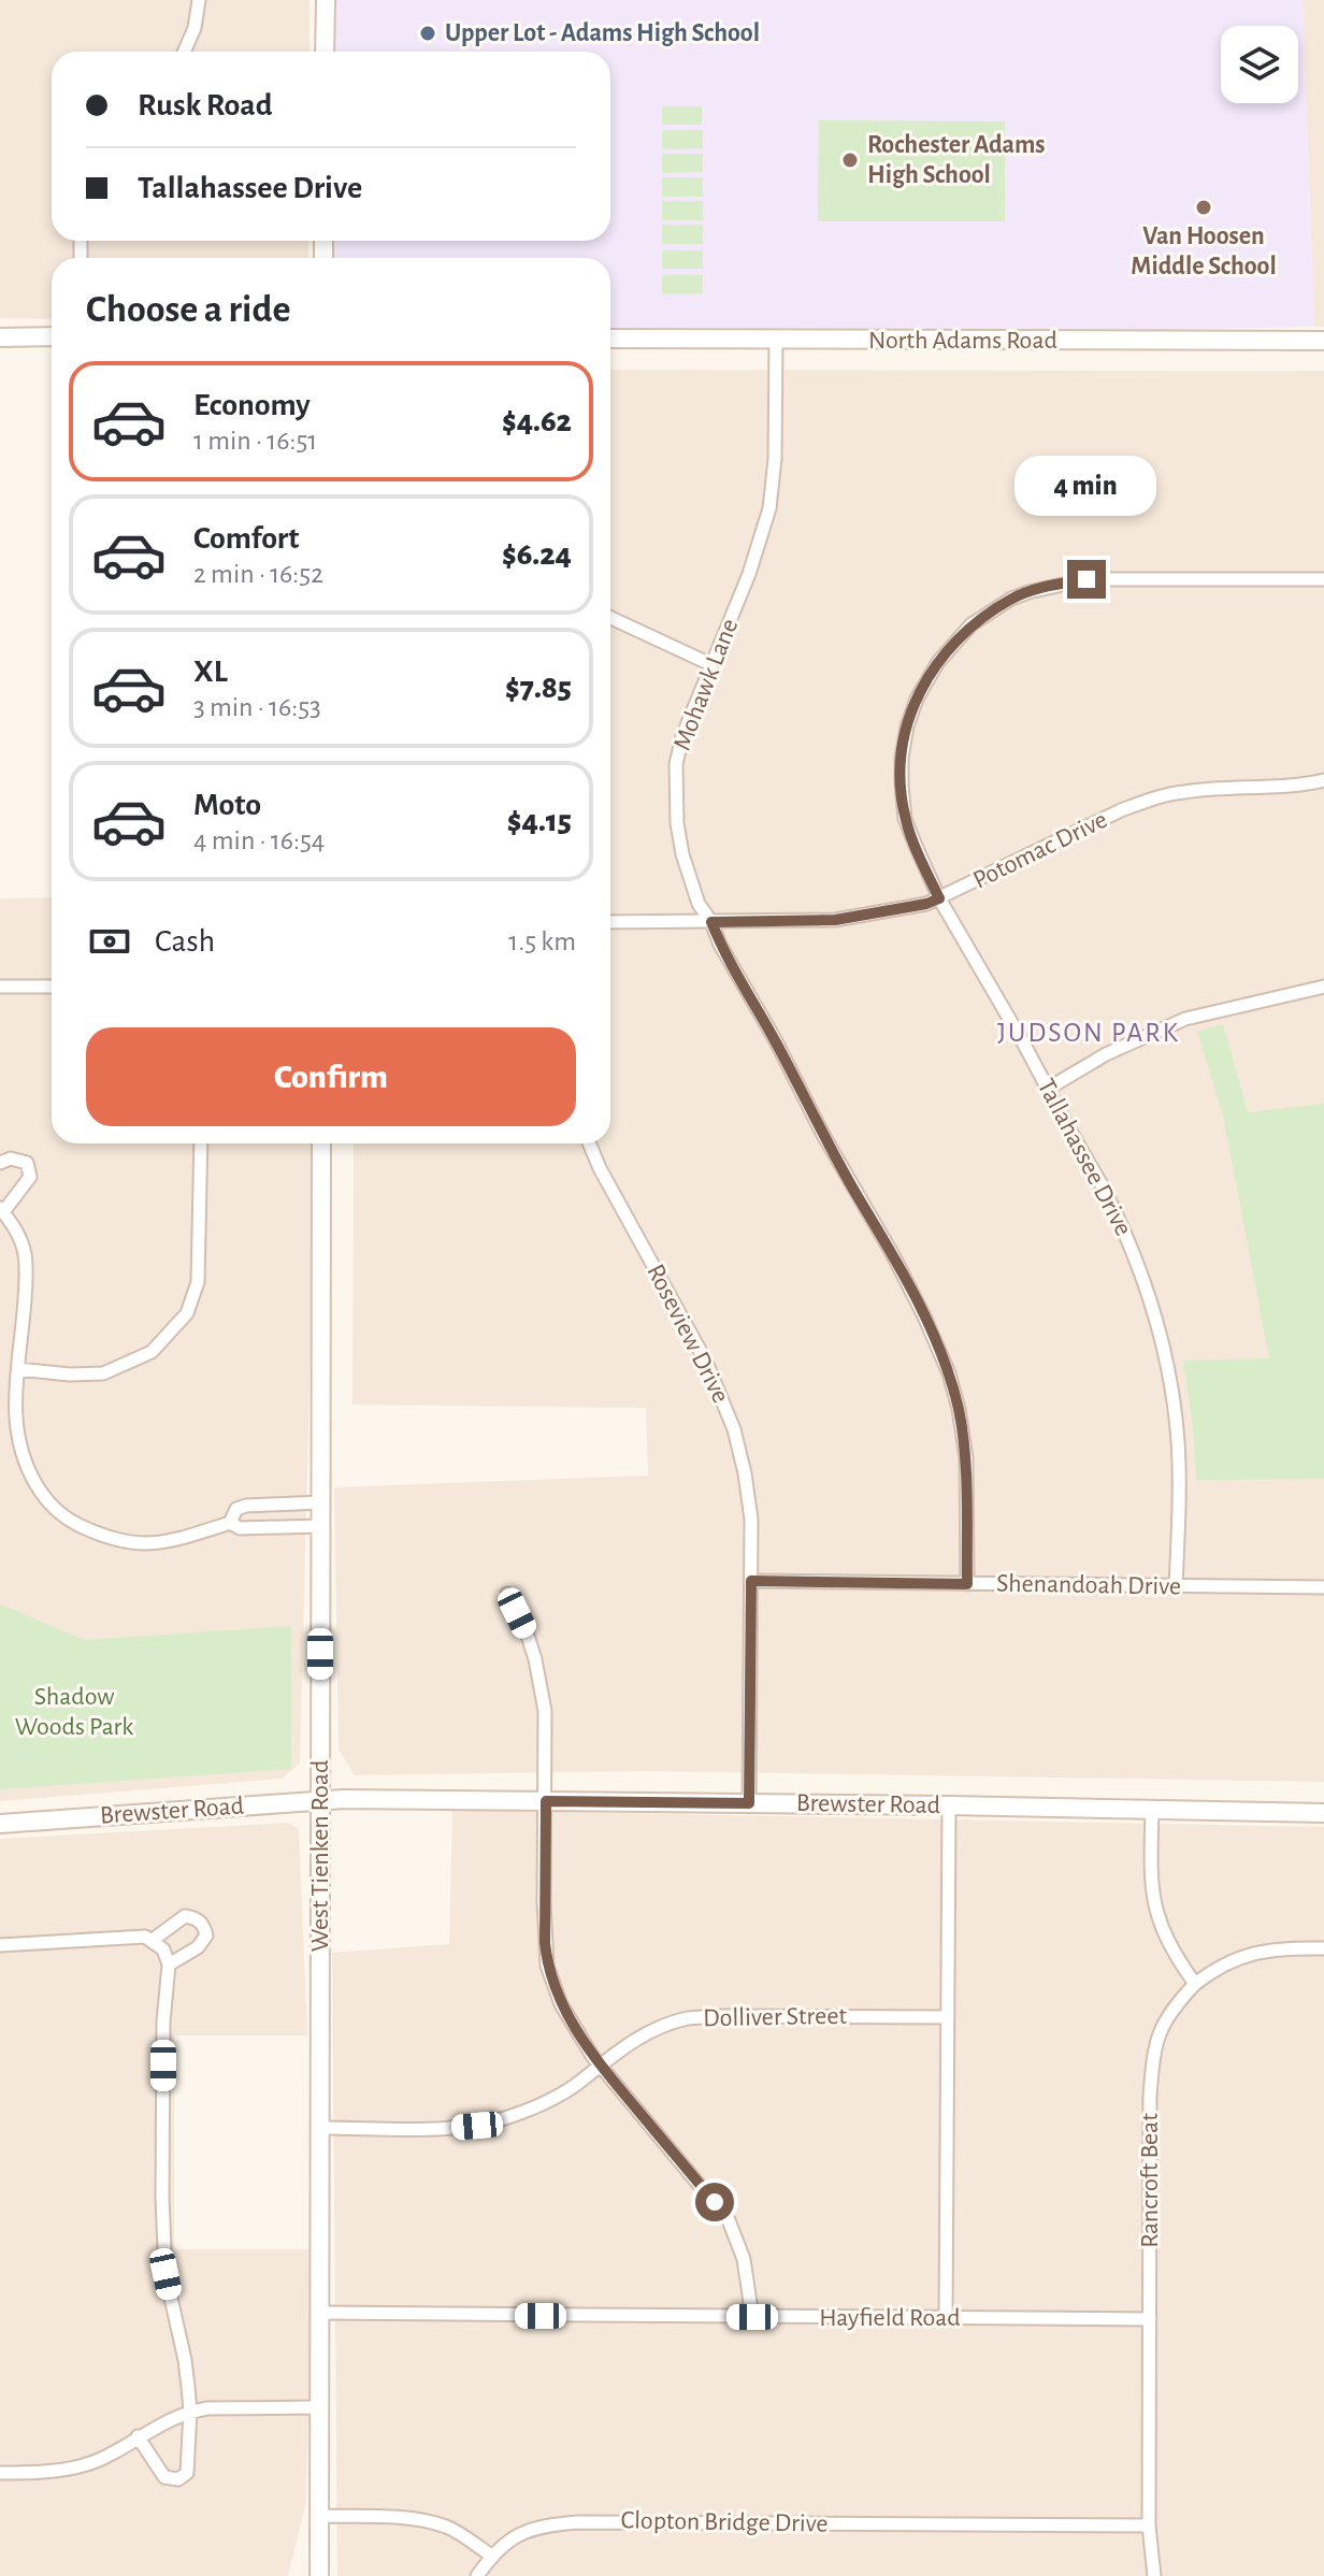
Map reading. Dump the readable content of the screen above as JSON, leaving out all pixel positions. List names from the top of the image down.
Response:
{
  "streets": {
    "street": [
      "North Adams Road",
      "Mohawk Lane",
      "Potomac Drive",
      "Tallahassee Drive",
      "Roseview Drive",
      "Shenandoah Drive",
      "Brewster Road",
      "West Tienken Road",
      "Dolliver Street",
      "Rancroft Beat",
      "Hayfield Road",
      "Clopton Bridge Drive"
    ]
  },
  "crossings": [
    ["North Adams Road", "Mohawk Lane"],
    ["Mohawk Lane", "Potomac Drive"],
    ["Mohawk Lane", "Shenandoah Drive"],
    ["Potomac Drive", "Tallahassee Drive"],
    ["Tallahassee Drive", "Shenandoah Drive"],
    ["Roseview Drive", "Shenandoah Drive"],
    ["Roseview Drive", "Brewster Road"],
    ["Brewster Road", "West Tienken Road"],
    ["West Tienken Road", "Dolliver Street"],
    ["West Tienken Road", "Hayfield Road"],
    ["Rancroft Beat", "Hayfield Road"],
    ["Rancroft Beat", "Clopton Bridge Drive"]
  ],
  "districts": ["JUDSON PARK"],
  "parks": ["Shadow Woods Park"],
  "places": ["Upper Lot - Adams High School", "Rochester Adams High School", "Van Hoosen Middle School"],
  "page": {
    "banner": ["Rusk Road", "Tallahassee Drive"],
    "heading": "Choose a ride",
    "list": [
      {
        "name": "Economy",
        "note": "1 min · 16:51",
        "value": "$4.62"
      },
      {
        "name": "Comfort",
        "note": "2 min · 16:52",
        "value": "$6.24"
      },
      {
        "name": "XL",
        "note": "3 min · 16:53",
        "value": "$7.85"
      },
      {
        "name": "Moto",
        "note": "4 min · 16:54",
        "value": "$4.15"
      }
    ],
    "bubble": "4 min",
    "pay": ["Cash", "1.5 km"],
    "buttons": "Confirm"
  }
}
